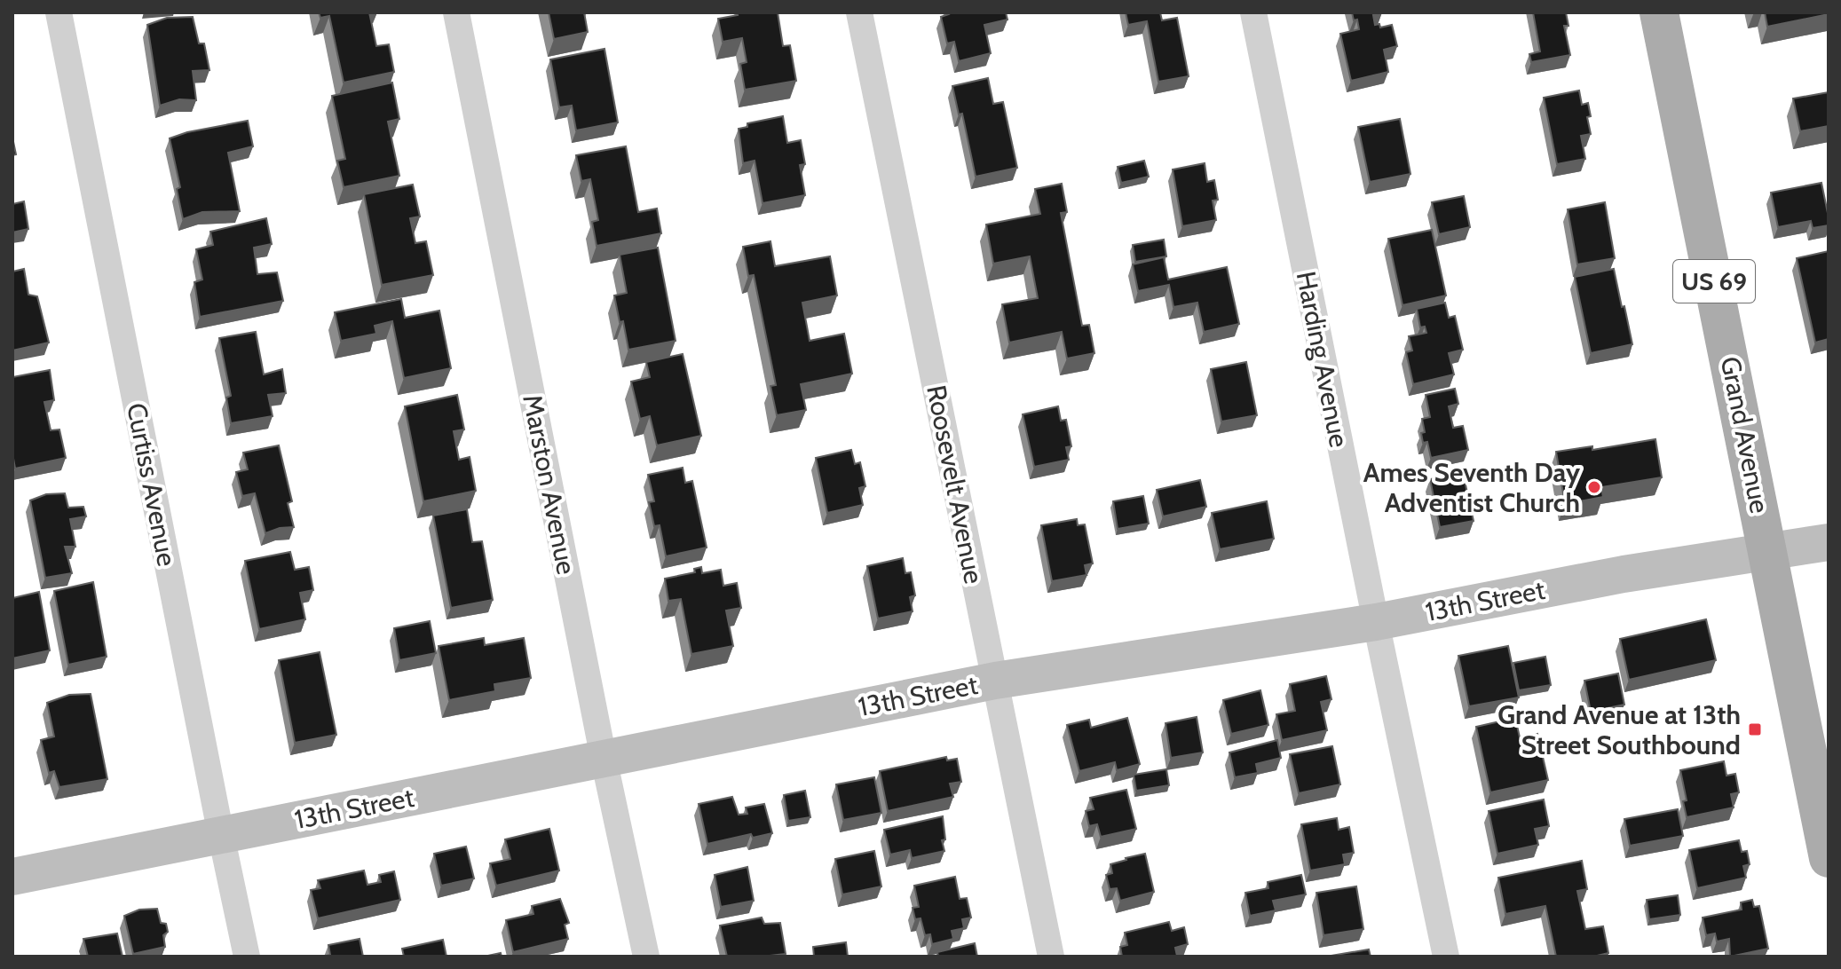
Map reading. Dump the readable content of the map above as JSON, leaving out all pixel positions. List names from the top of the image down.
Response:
{
  "streets": {
    "main road": ["US 69", "Grand Avenue", "13th Street"],
    "street": [
      "Harding Avenue",
      "Curtiss Avenue",
      "Marston Avenue",
      "Roosevelt Avenue"
    ]
  },
  "crossings": [
    ["Harding Avenue", "13th Street"],
    ["Grand Avenue", "13th Street"],
    ["Curtiss Avenue", "13th Street"],
    ["Marston Avenue", "13th Street"],
    ["Roosevelt Avenue", "13th Street"]
  ],
  "places": {
    "other": ["Ames Seventh Day Adventist Church"],
    "transit": ["Grand Avenue at 13th Street Southbound"]
  }
}
